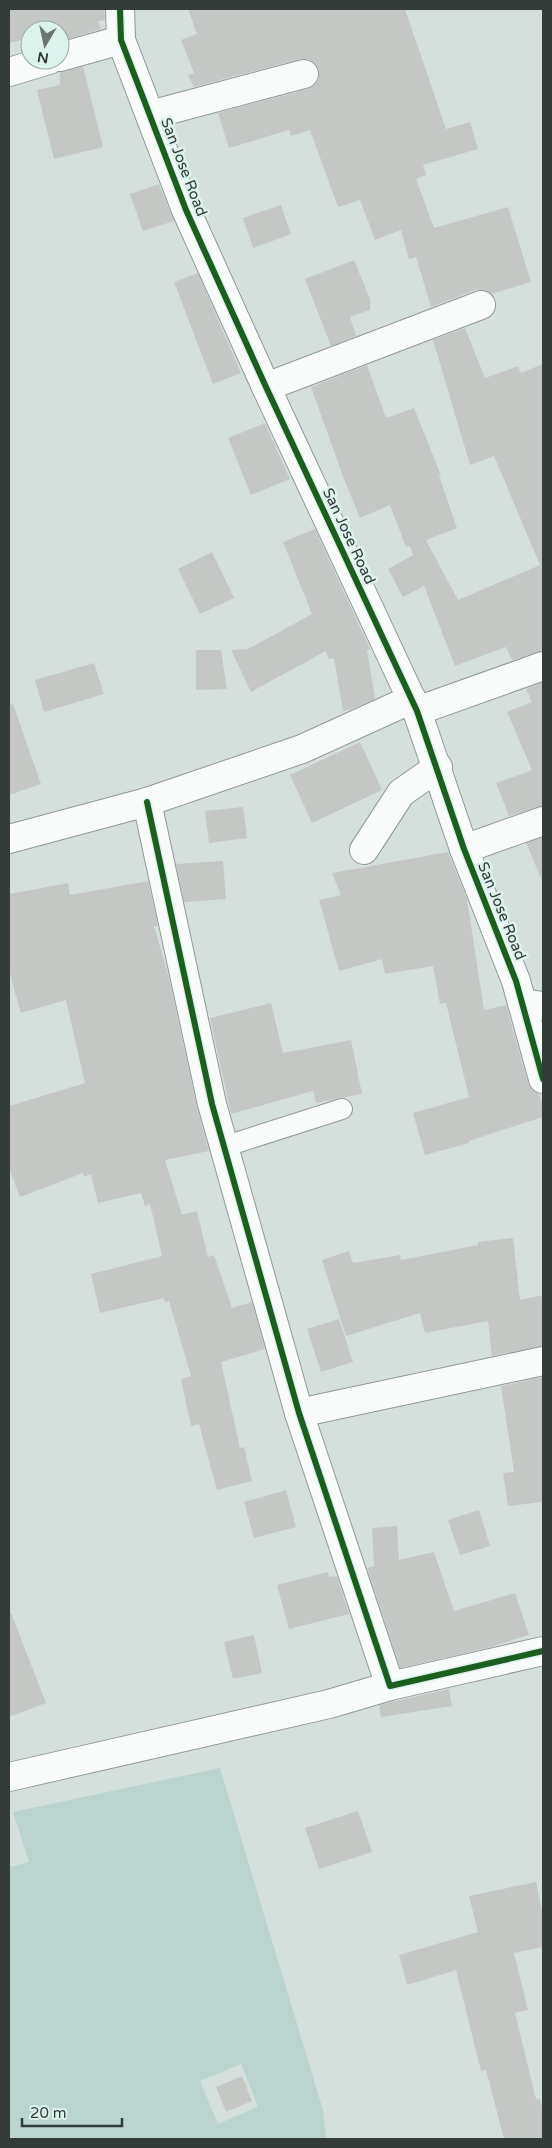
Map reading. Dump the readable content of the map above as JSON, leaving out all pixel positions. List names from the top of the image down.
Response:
{
  "streets": {
    "street": ["San Jose Road"]
  },
  "scale_bar": "20 m",
  "north": "bottom"
}
